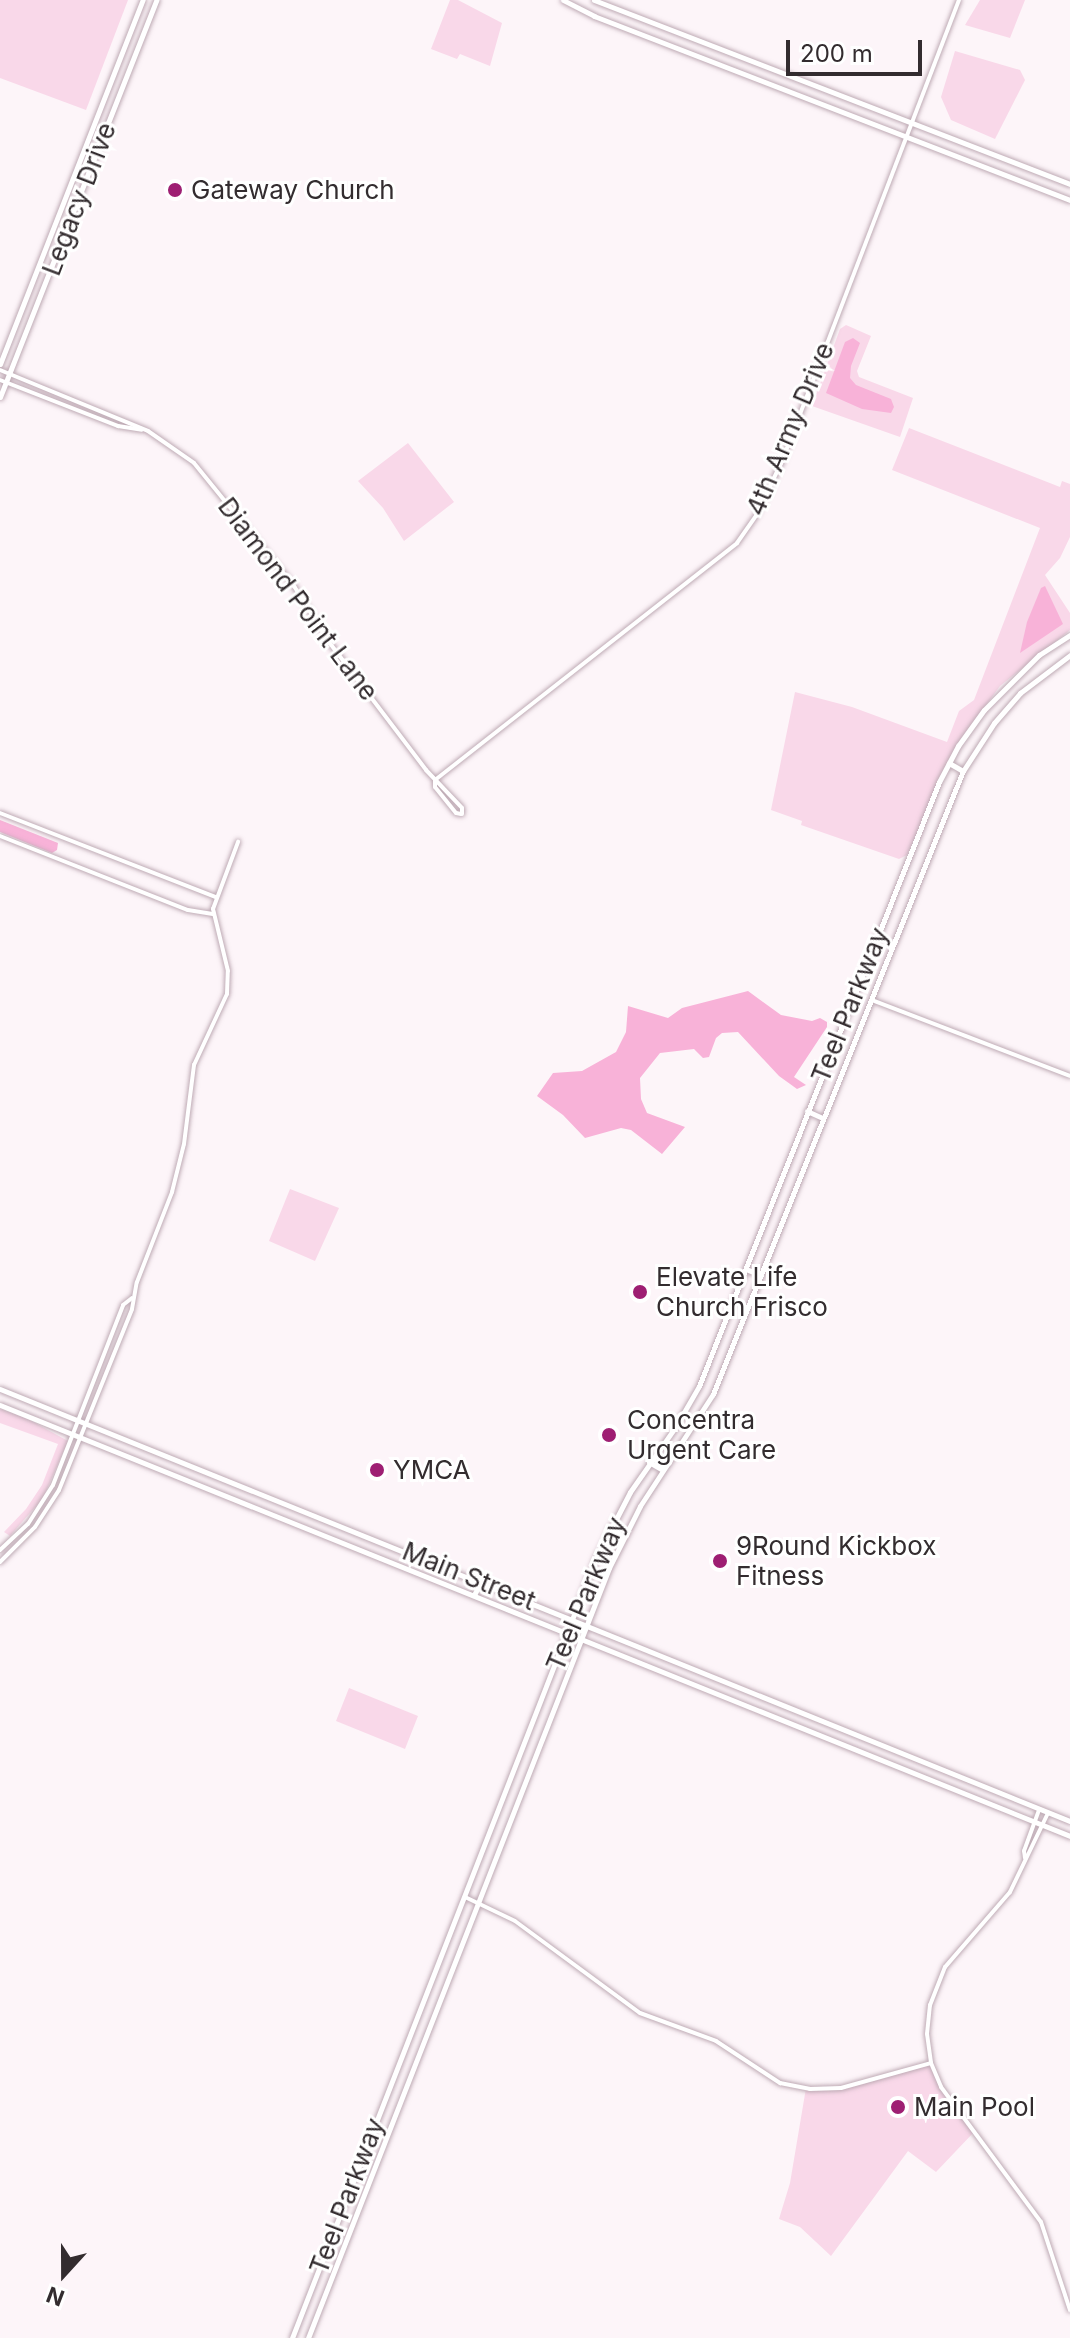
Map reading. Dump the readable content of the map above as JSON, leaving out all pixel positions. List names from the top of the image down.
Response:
{
  "streets": {
    "main road": ["Legacy Drive", "Teel Parkway", "Main Street"],
    "street": ["4th Army Drive", "Diamond Point Lane"]
  },
  "crossings": [
    ["Legacy Drive", "Diamond Point Lane"],
    ["4th Army Drive", "Diamond Point Lane"],
    ["Teel Parkway", "Main Street"]
  ],
  "places": [
    "Gateway Church",
    "Elevate Life Church Frisco",
    "Concentra Urgent Care",
    "YMCA",
    "9Round Kickbox Fitness",
    "Main Pool"
  ],
  "scale_bar": "200 m",
  "north": "bottom"
}
